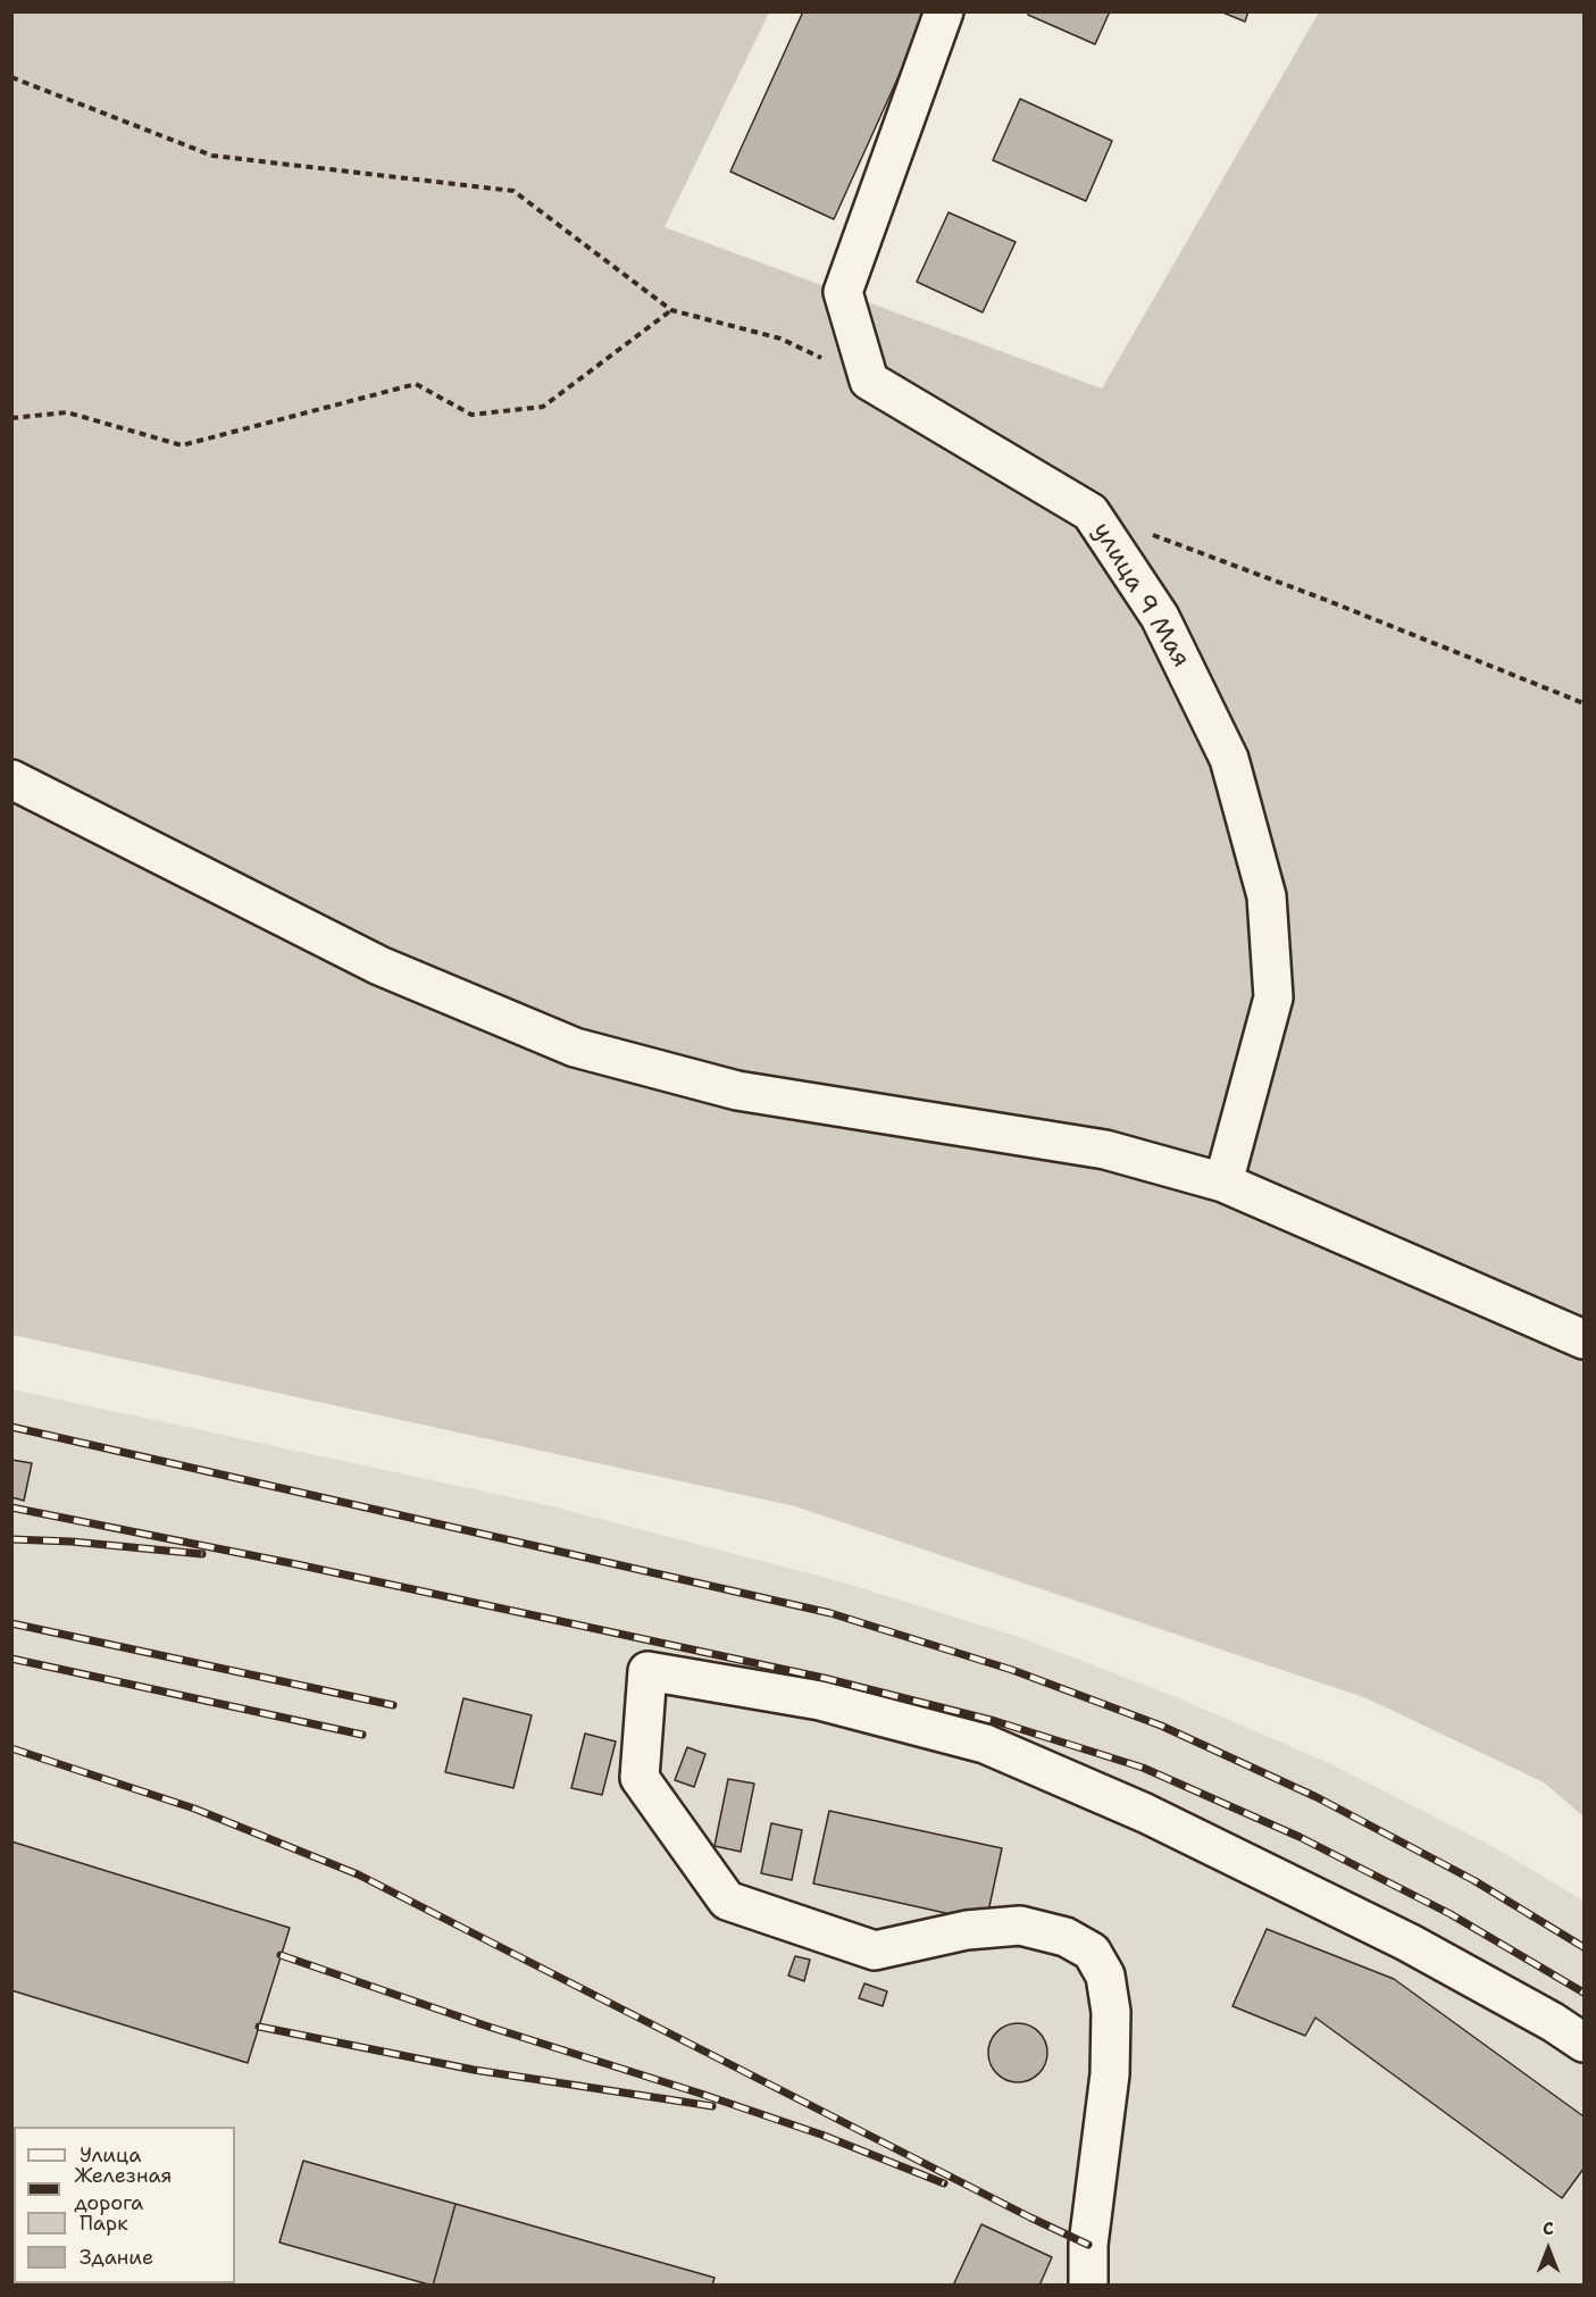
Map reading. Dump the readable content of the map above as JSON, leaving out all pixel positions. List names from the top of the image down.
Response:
{
  "streets": {
    "street": ["улица 9 Мая"]
  },
  "legend": [
    "Улица",
    "Железная дорога",
    "Парк",
    "Здание"
  ],
  "north": "top"
}
